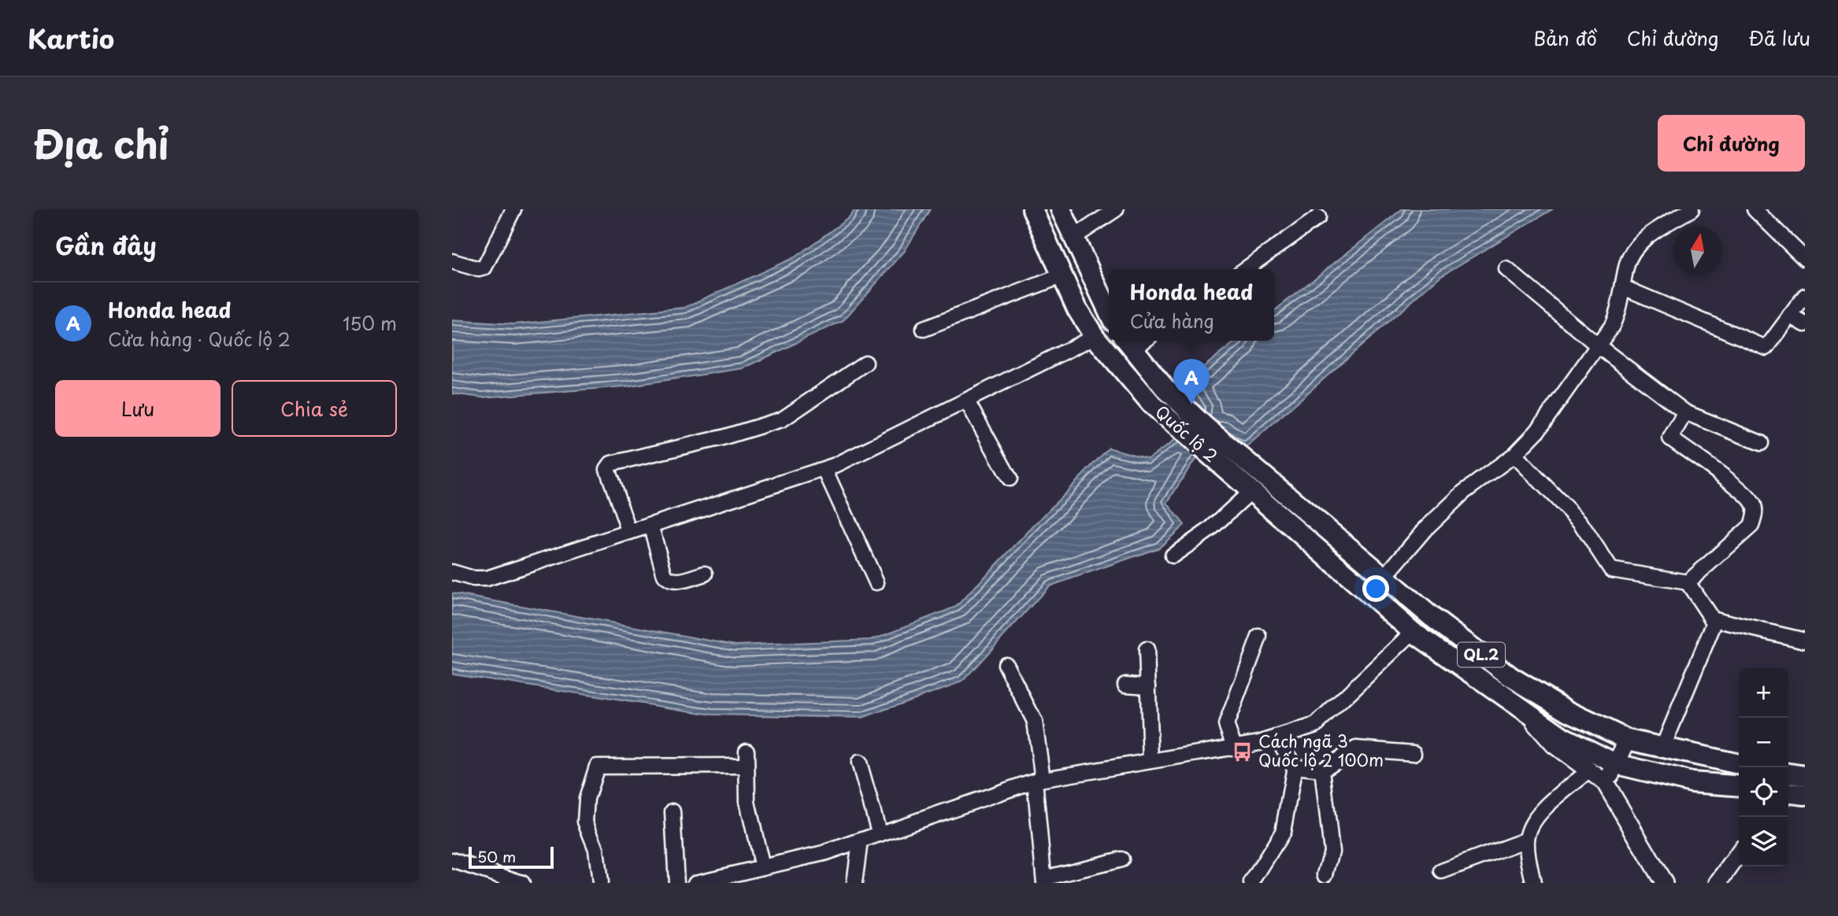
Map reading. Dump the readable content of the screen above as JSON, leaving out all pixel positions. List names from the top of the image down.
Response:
{
  "streets": {
    "highway": ["Quốc lộ 2", "QL.2"]
  },
  "crossings": [
    ["Quốc lộ 2", "QL.2"]
  ],
  "places": {
    "bus stop": ["Cách ngã 3 Quốc lộ 2 100m"]
  },
  "scale_bar": "50 m",
  "north": "top",
  "page": {
    "header": "Kartio",
    "nav": ["Bản đồ", "Chỉ đường", "Đã lưu"],
    "title": "Địa chỉ",
    "buttons": [
      "Chỉ đường",
      ["Lưu", "Chia sẻ"]
    ],
    "heading": "Gần đây",
    "popup": ["Honda head", "Cửa hàng"],
    "list": [
      {
        "mark": "A",
        "name": "Honda head",
        "note": "Cửa hàng · Quốc lộ 2",
        "value": "150 m"
      }
    ],
    "pins": "A",
    "map_buttons": ["+", "−"],
    "scale": "50 m"
  }
}
